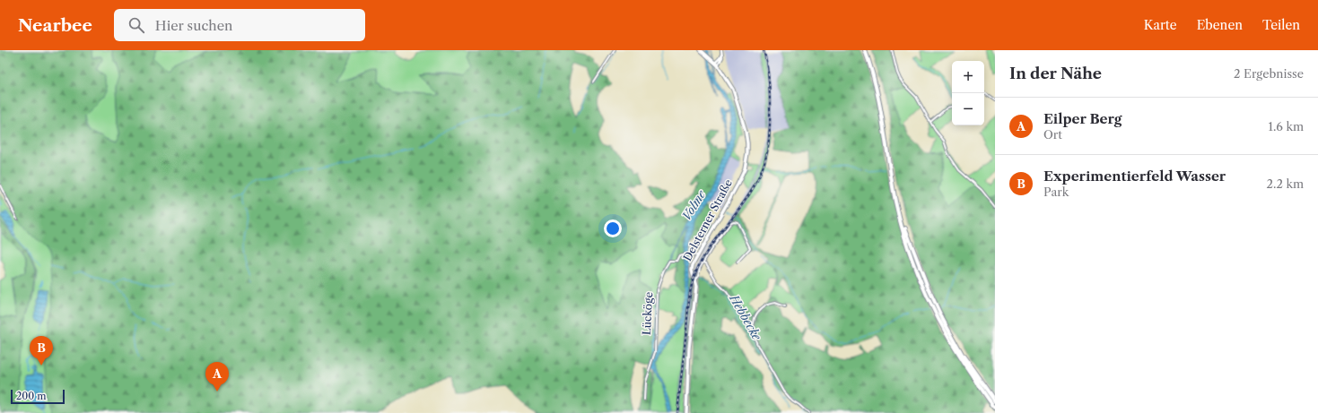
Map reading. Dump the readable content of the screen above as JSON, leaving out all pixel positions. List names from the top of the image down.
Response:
{
  "streets": {
    "main road": ["Delsterner Straße"],
    "street": ["Lücköge"]
  },
  "crossings": [
    ["Delsterner Straße", "Lücköge"]
  ],
  "water": ["Volme", "Hebbecke"],
  "scale_bar": "200 m",
  "page": {
    "header": "Nearbee",
    "search": "Hier suchen",
    "nav": ["Karte", "Ebenen", "Teilen"],
    "heading": ["In der Nähe", "2 Ergebnisse"],
    "map_buttons": ["+", "−"],
    "list": [
      {
        "mark": "A",
        "name": "Eilper Berg",
        "note": "Ort",
        "value": "1.6 km"
      },
      {
        "mark": "B",
        "name": "Experimentierfeld Wasser",
        "note": "Park",
        "value": "2.2 km"
      }
    ],
    "pins": ["B", "A"],
    "scale": "200 m"
  }
}
